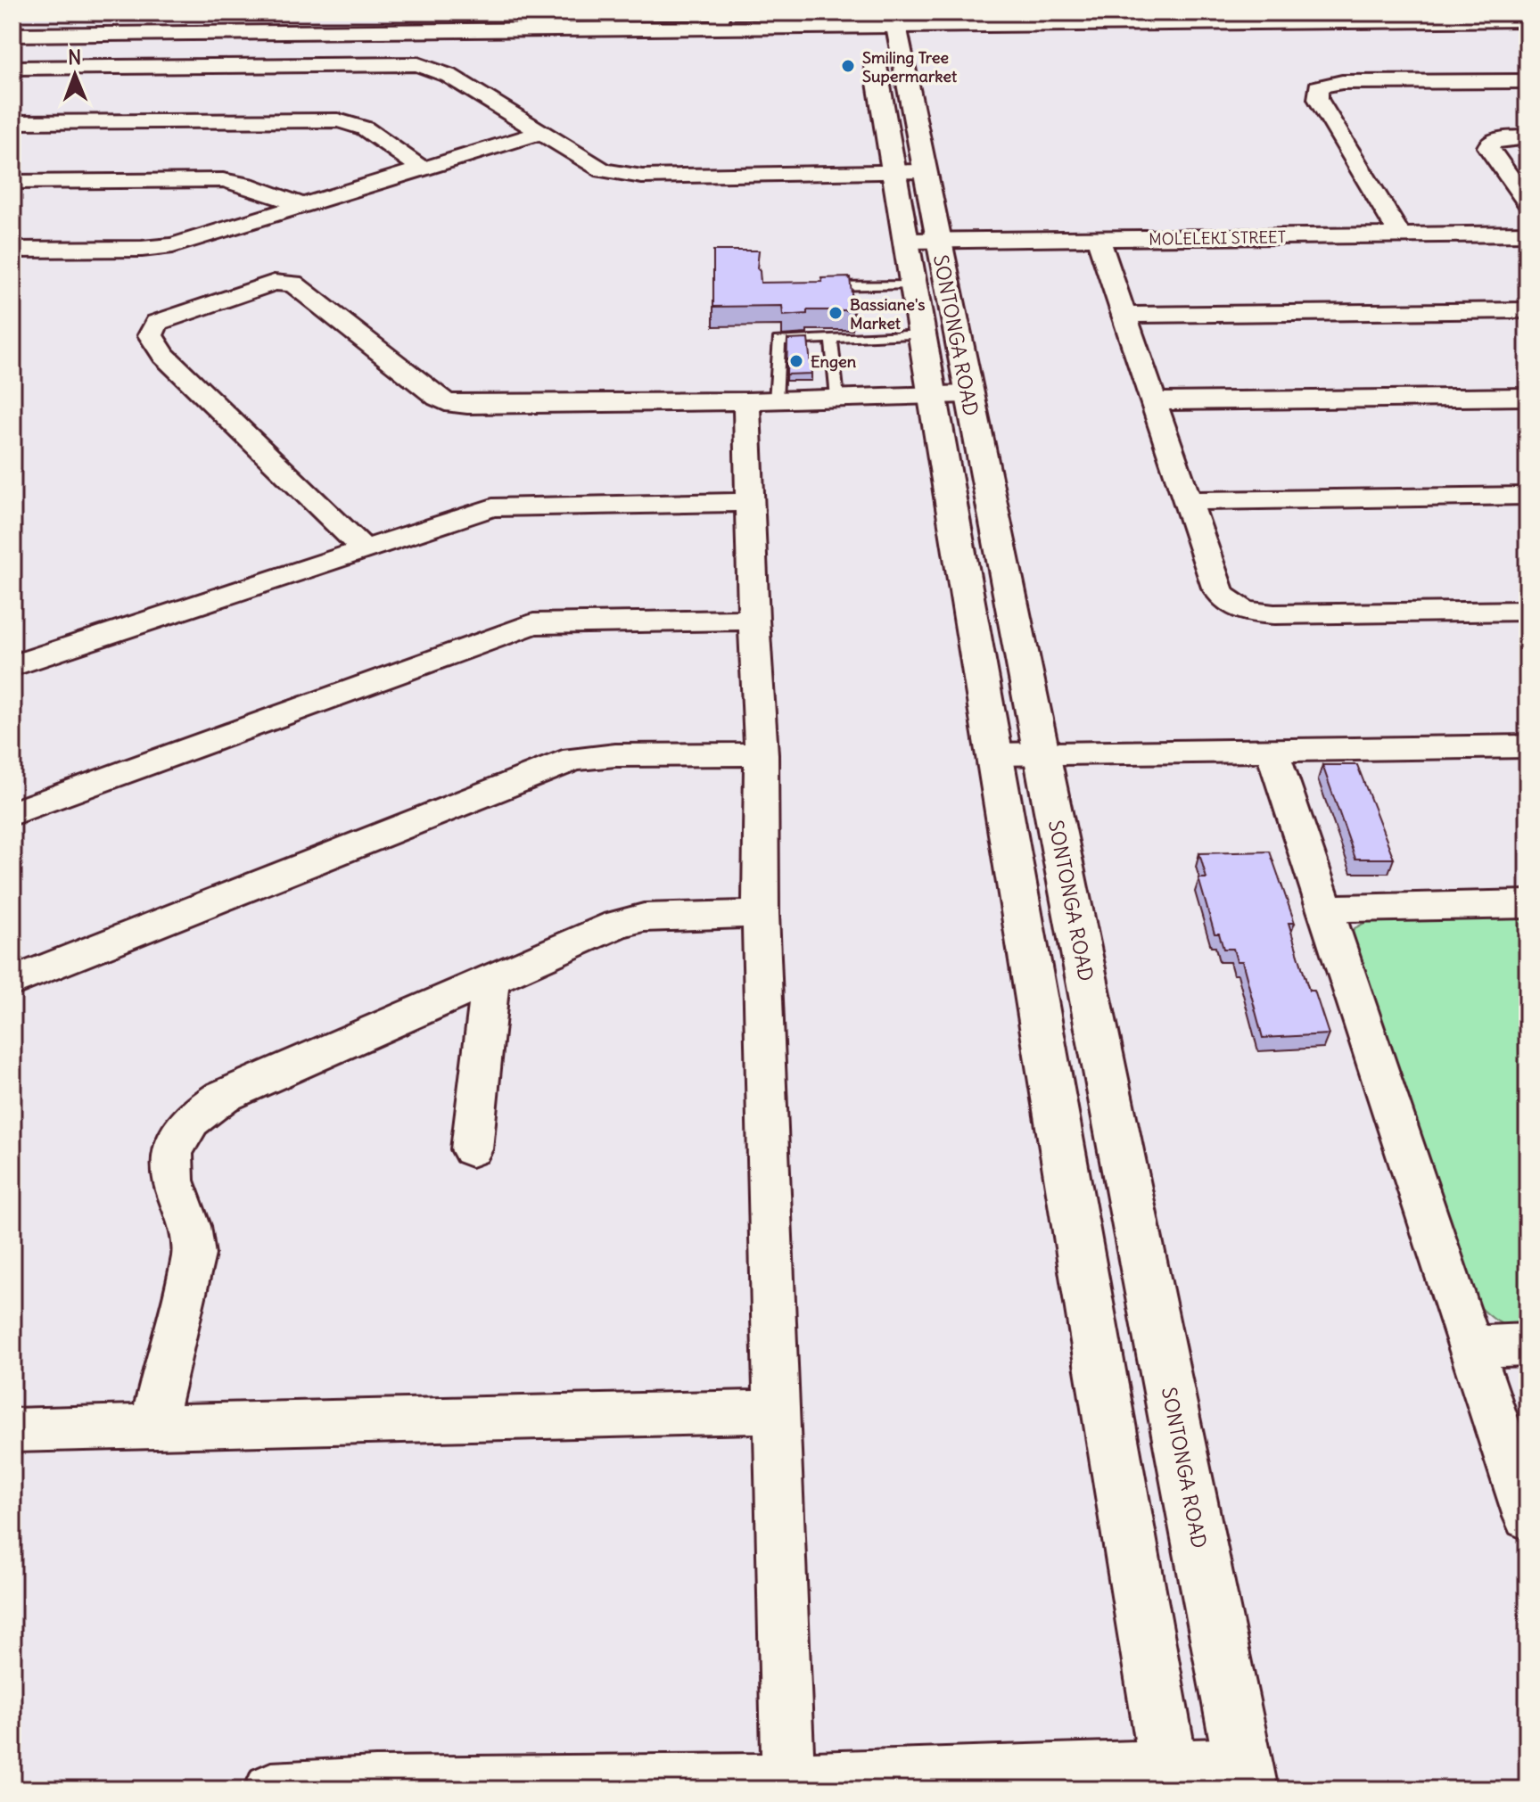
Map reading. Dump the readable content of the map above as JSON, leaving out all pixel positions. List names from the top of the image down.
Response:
{
  "streets": {
    "main road": ["SONTONGA ROAD"],
    "street": ["MOLELEKI STREET"]
  },
  "crossings": [
    ["MOLELEKI STREET", "SONTONGA ROAD"]
  ],
  "places": ["Smiling Tree Supermarket", "Bassiane's Market", "Engen"],
  "north": "top"
}
